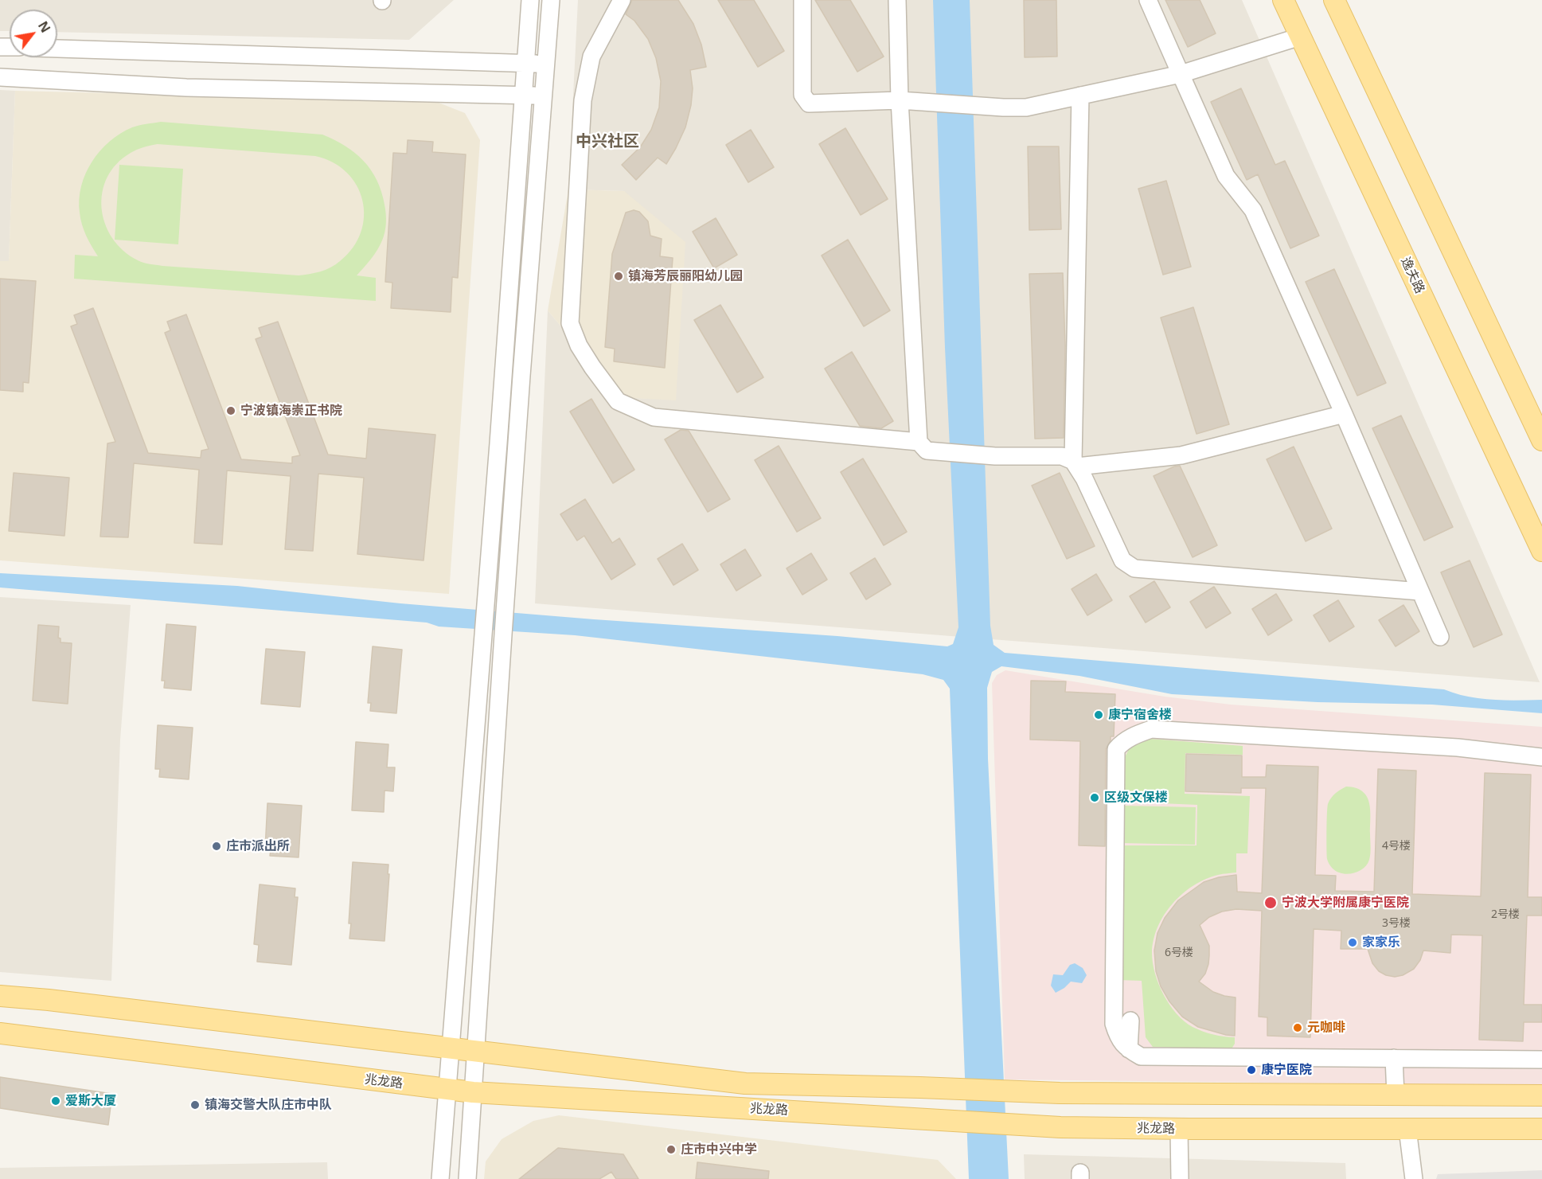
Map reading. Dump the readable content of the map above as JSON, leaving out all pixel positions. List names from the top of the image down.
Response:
{
  "streets": {
    "main road": ["逸夫路", "兆龙路"]
  },
  "districts": ["中兴社区"],
  "places": [
    "镇海芳辰丽阳幼儿园",
    "宁波镇海崇正书院",
    "康宁宿舍楼",
    "区级文保楼",
    "庄市派出所",
    "宁波大学附属康宁医院",
    "家家乐",
    "元咖啡",
    "康宁医院",
    "爱斯大厦",
    "镇海交警大队庄市中队",
    "庄市中兴中学"
  ],
  "house_numbers": [
    "4号楼",
    "2号楼",
    "3号楼",
    "6号楼"
  ],
  "north": "top right"
}
